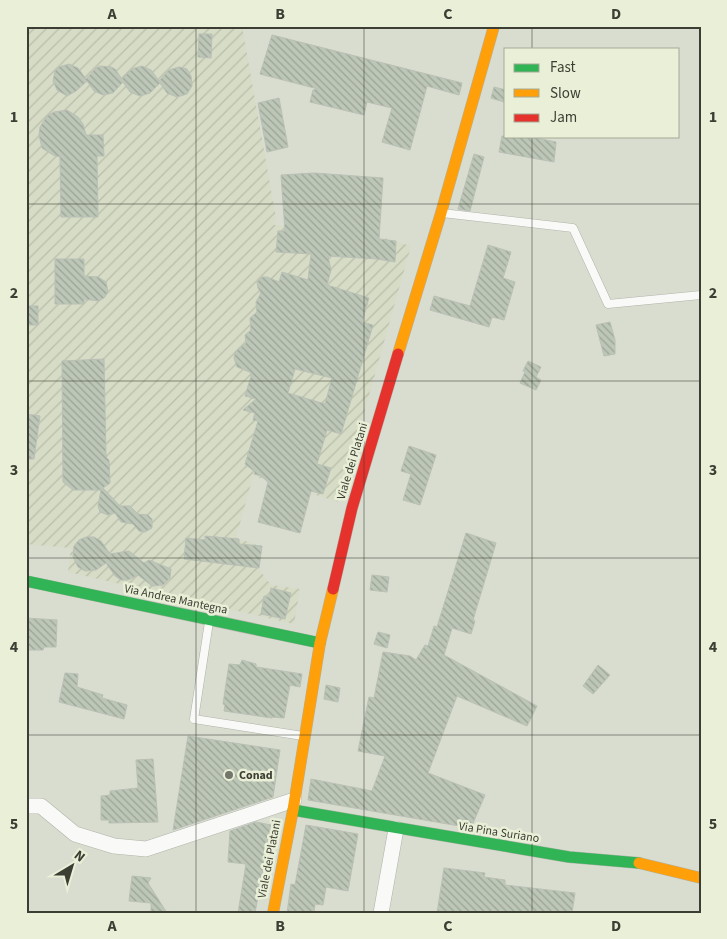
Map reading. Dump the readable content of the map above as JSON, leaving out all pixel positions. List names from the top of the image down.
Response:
{
  "streets": {
    "street": ["Viale dei Platani", "Via Andrea Mantegna", "Via Pina Suriano"]
  },
  "crossings": [
    ["Viale dei Platani", "Via Andrea Mantegna"],
    ["Viale dei Platani", "Via Pina Suriano"]
  ],
  "places": ["Conad"],
  "legend": ["Fast", "Slow", "Jam"],
  "north": "top right",
  "grid": {
    "columns": [
      "A",
      "B",
      "C",
      "D"
    ],
    "rows": [
      "1",
      "2",
      "3",
      "4",
      "5"
    ]
  }
}
